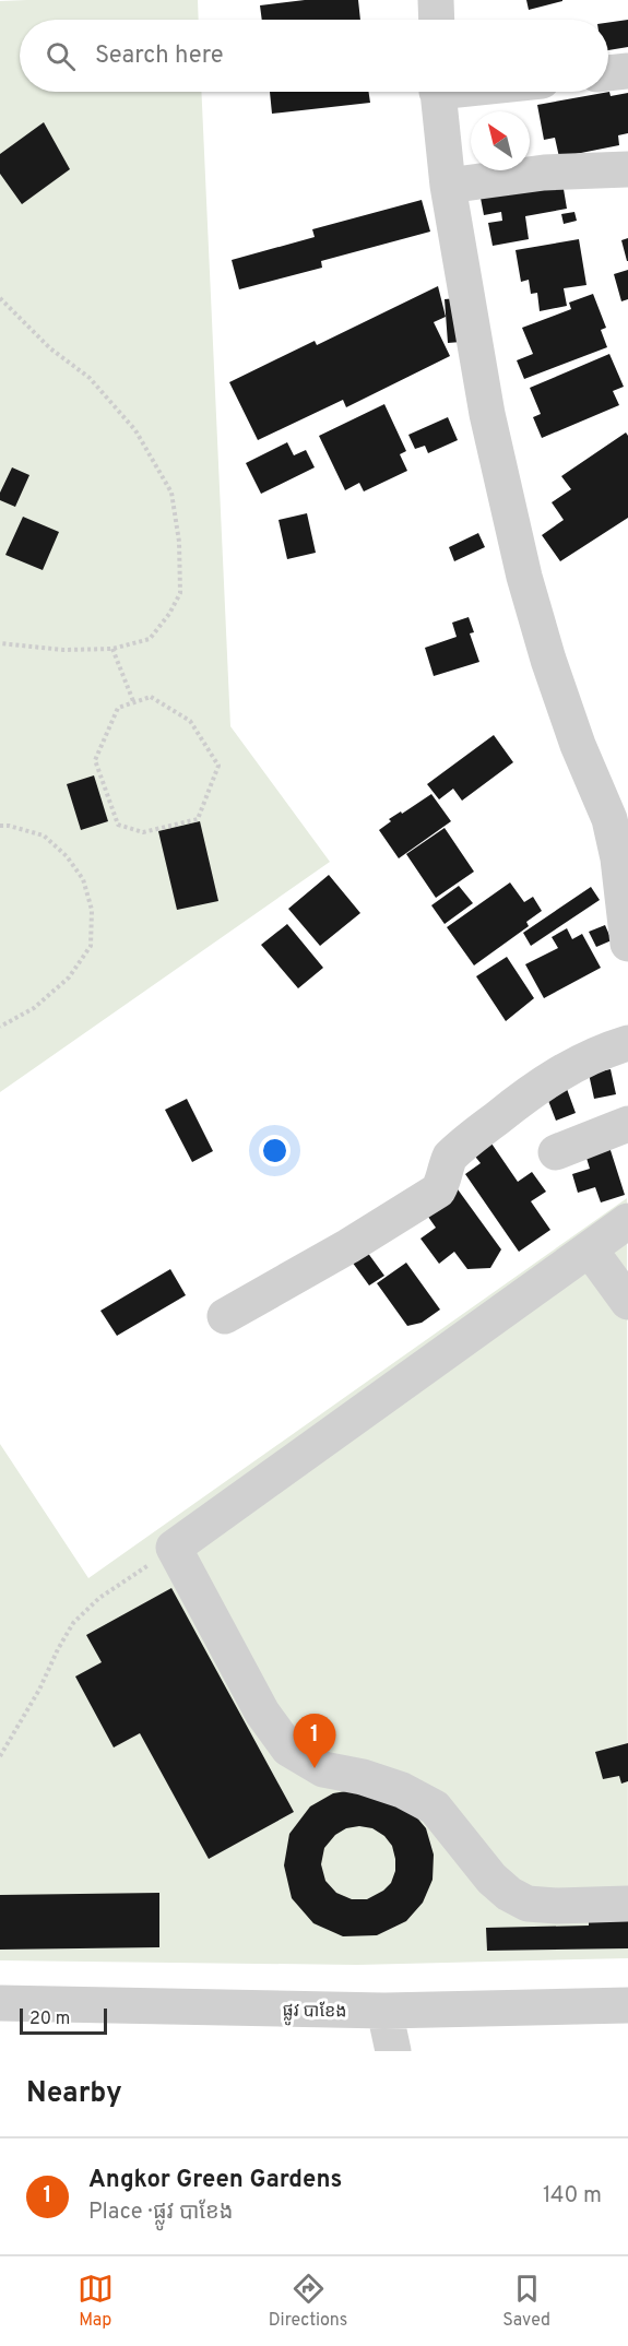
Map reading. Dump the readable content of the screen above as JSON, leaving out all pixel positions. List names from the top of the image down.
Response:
{
  "streets": {
    "street": ["ផ្លូវ បាខែង"]
  },
  "scale_bar": "20 m",
  "north": "top left",
  "page": {
    "search": "Search here",
    "pins": "1",
    "scale": "20 m",
    "heading": "Nearby",
    "list": [
      {
        "mark": "1",
        "name": "Angkor Green Gardens",
        "note": "Place · ផ្លូវ បាខែង",
        "value": "140 m"
      }
    ],
    "nav": ["Map", "Directions", "Saved"]
  }
}
